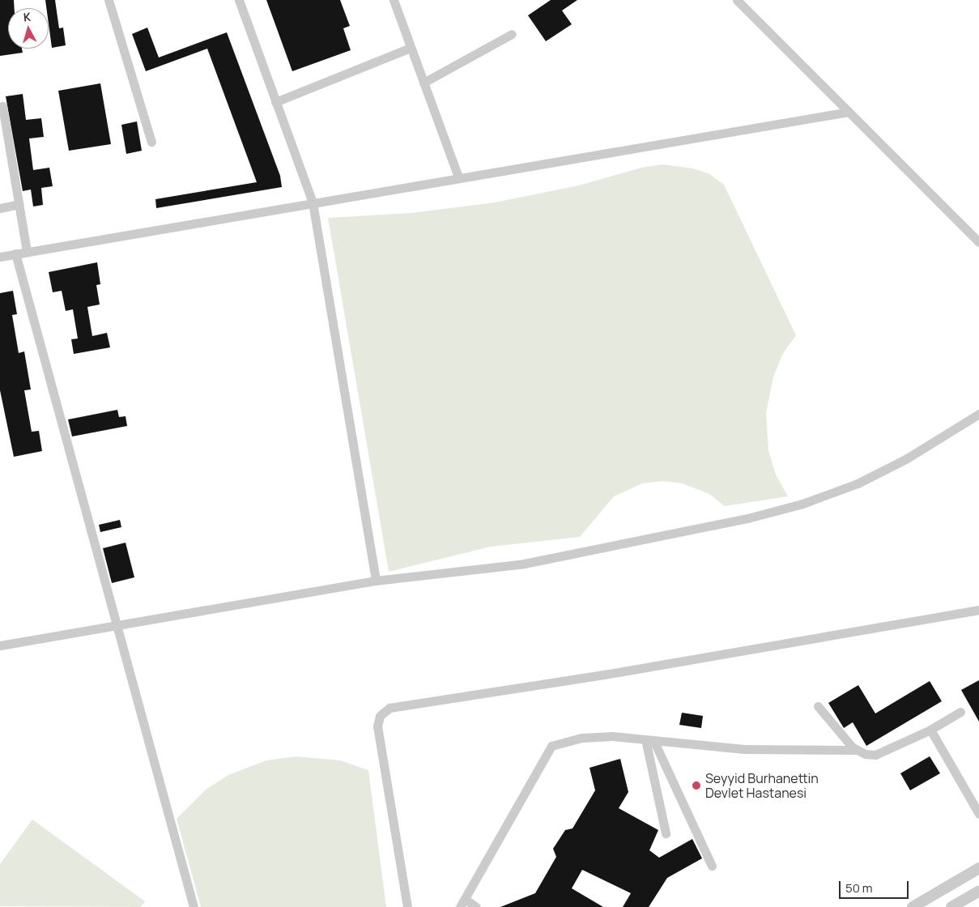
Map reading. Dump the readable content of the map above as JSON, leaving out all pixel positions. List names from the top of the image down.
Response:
{
  "places": ["Seyyid Burhanettin Devlet Hastanesi"],
  "scale_bar": "50 m",
  "north": "top"
}
